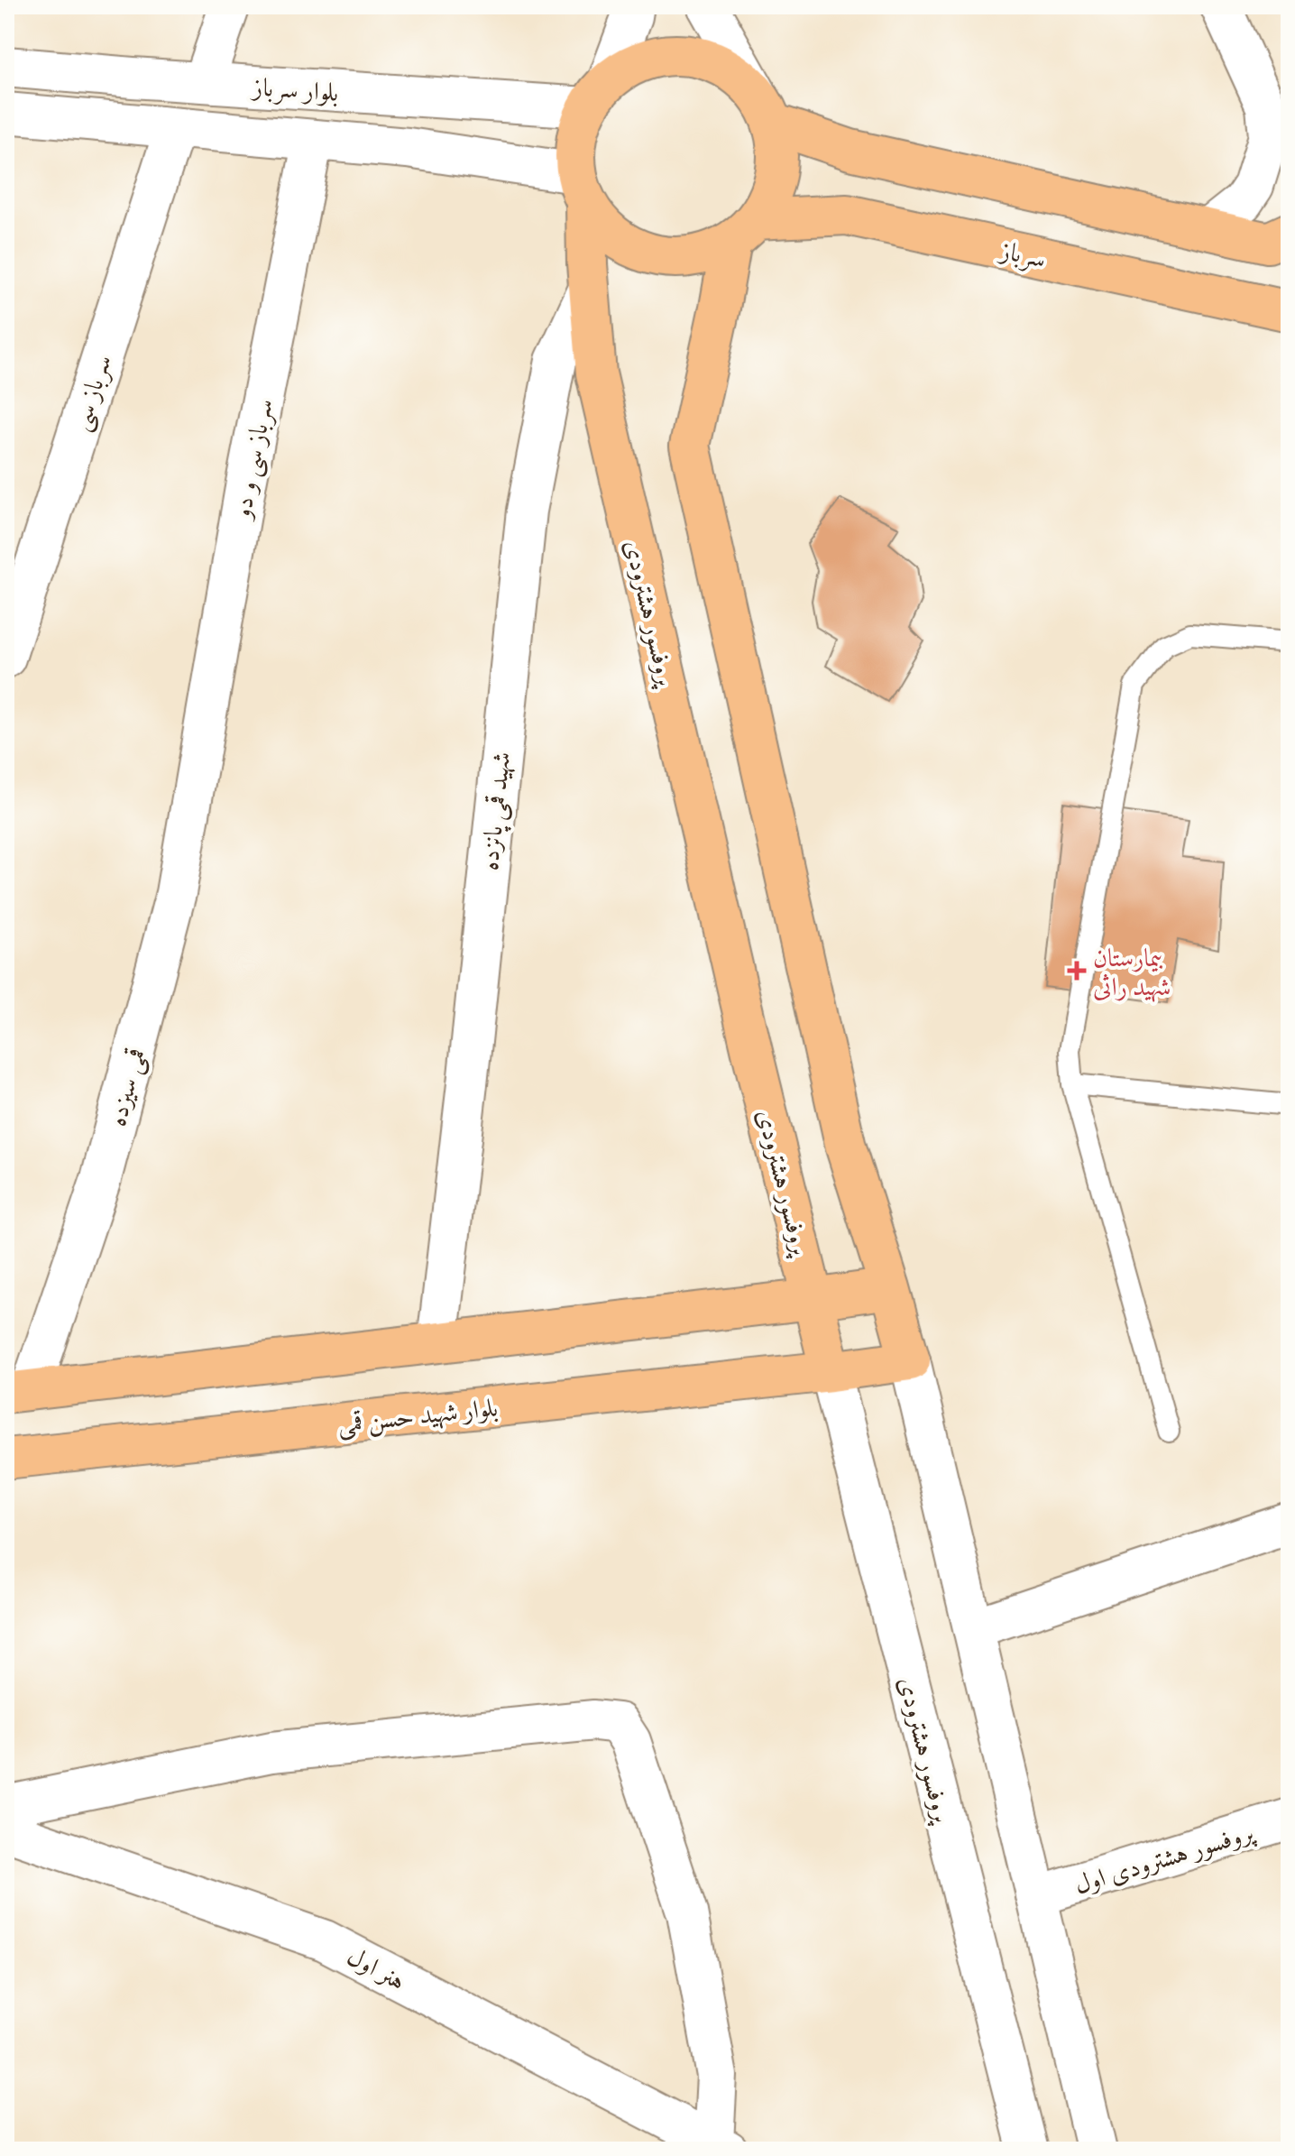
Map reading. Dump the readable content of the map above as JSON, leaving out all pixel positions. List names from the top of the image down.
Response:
{
  "streets": {
    "main road": ["سرباز", "پروفسور هشترودی", "بلوار شهید حسن قمی"],
    "street": [
      "بلوار سرباز",
      "سرباز سی",
      "سرباز سی و دو",
      "شهید قمی پانزده",
      "قمی سیزده",
      "پروفسور هشترودی اول",
      "هنر اول"
    ]
  },
  "crossings": [
    ["بلوار سرباز", "سرباز"],
    ["بلوار سرباز", "سرباز سی"],
    ["بلوار سرباز", "سرباز سی و دو"],
    ["بلوار سرباز", "پروفسور هشترودی"],
    ["سرباز", "پروفسور هشترودی"],
    ["سرباز سی و دو", "قمی سیزده"],
    ["پروفسور هشترودی", "شهید قمی پانزده"],
    ["پروفسور هشترودی", "بلوار شهید حسن قمی"]
  ],
  "places": {
    "health": ["بیمارستان شهید راثی"]
  }
}
